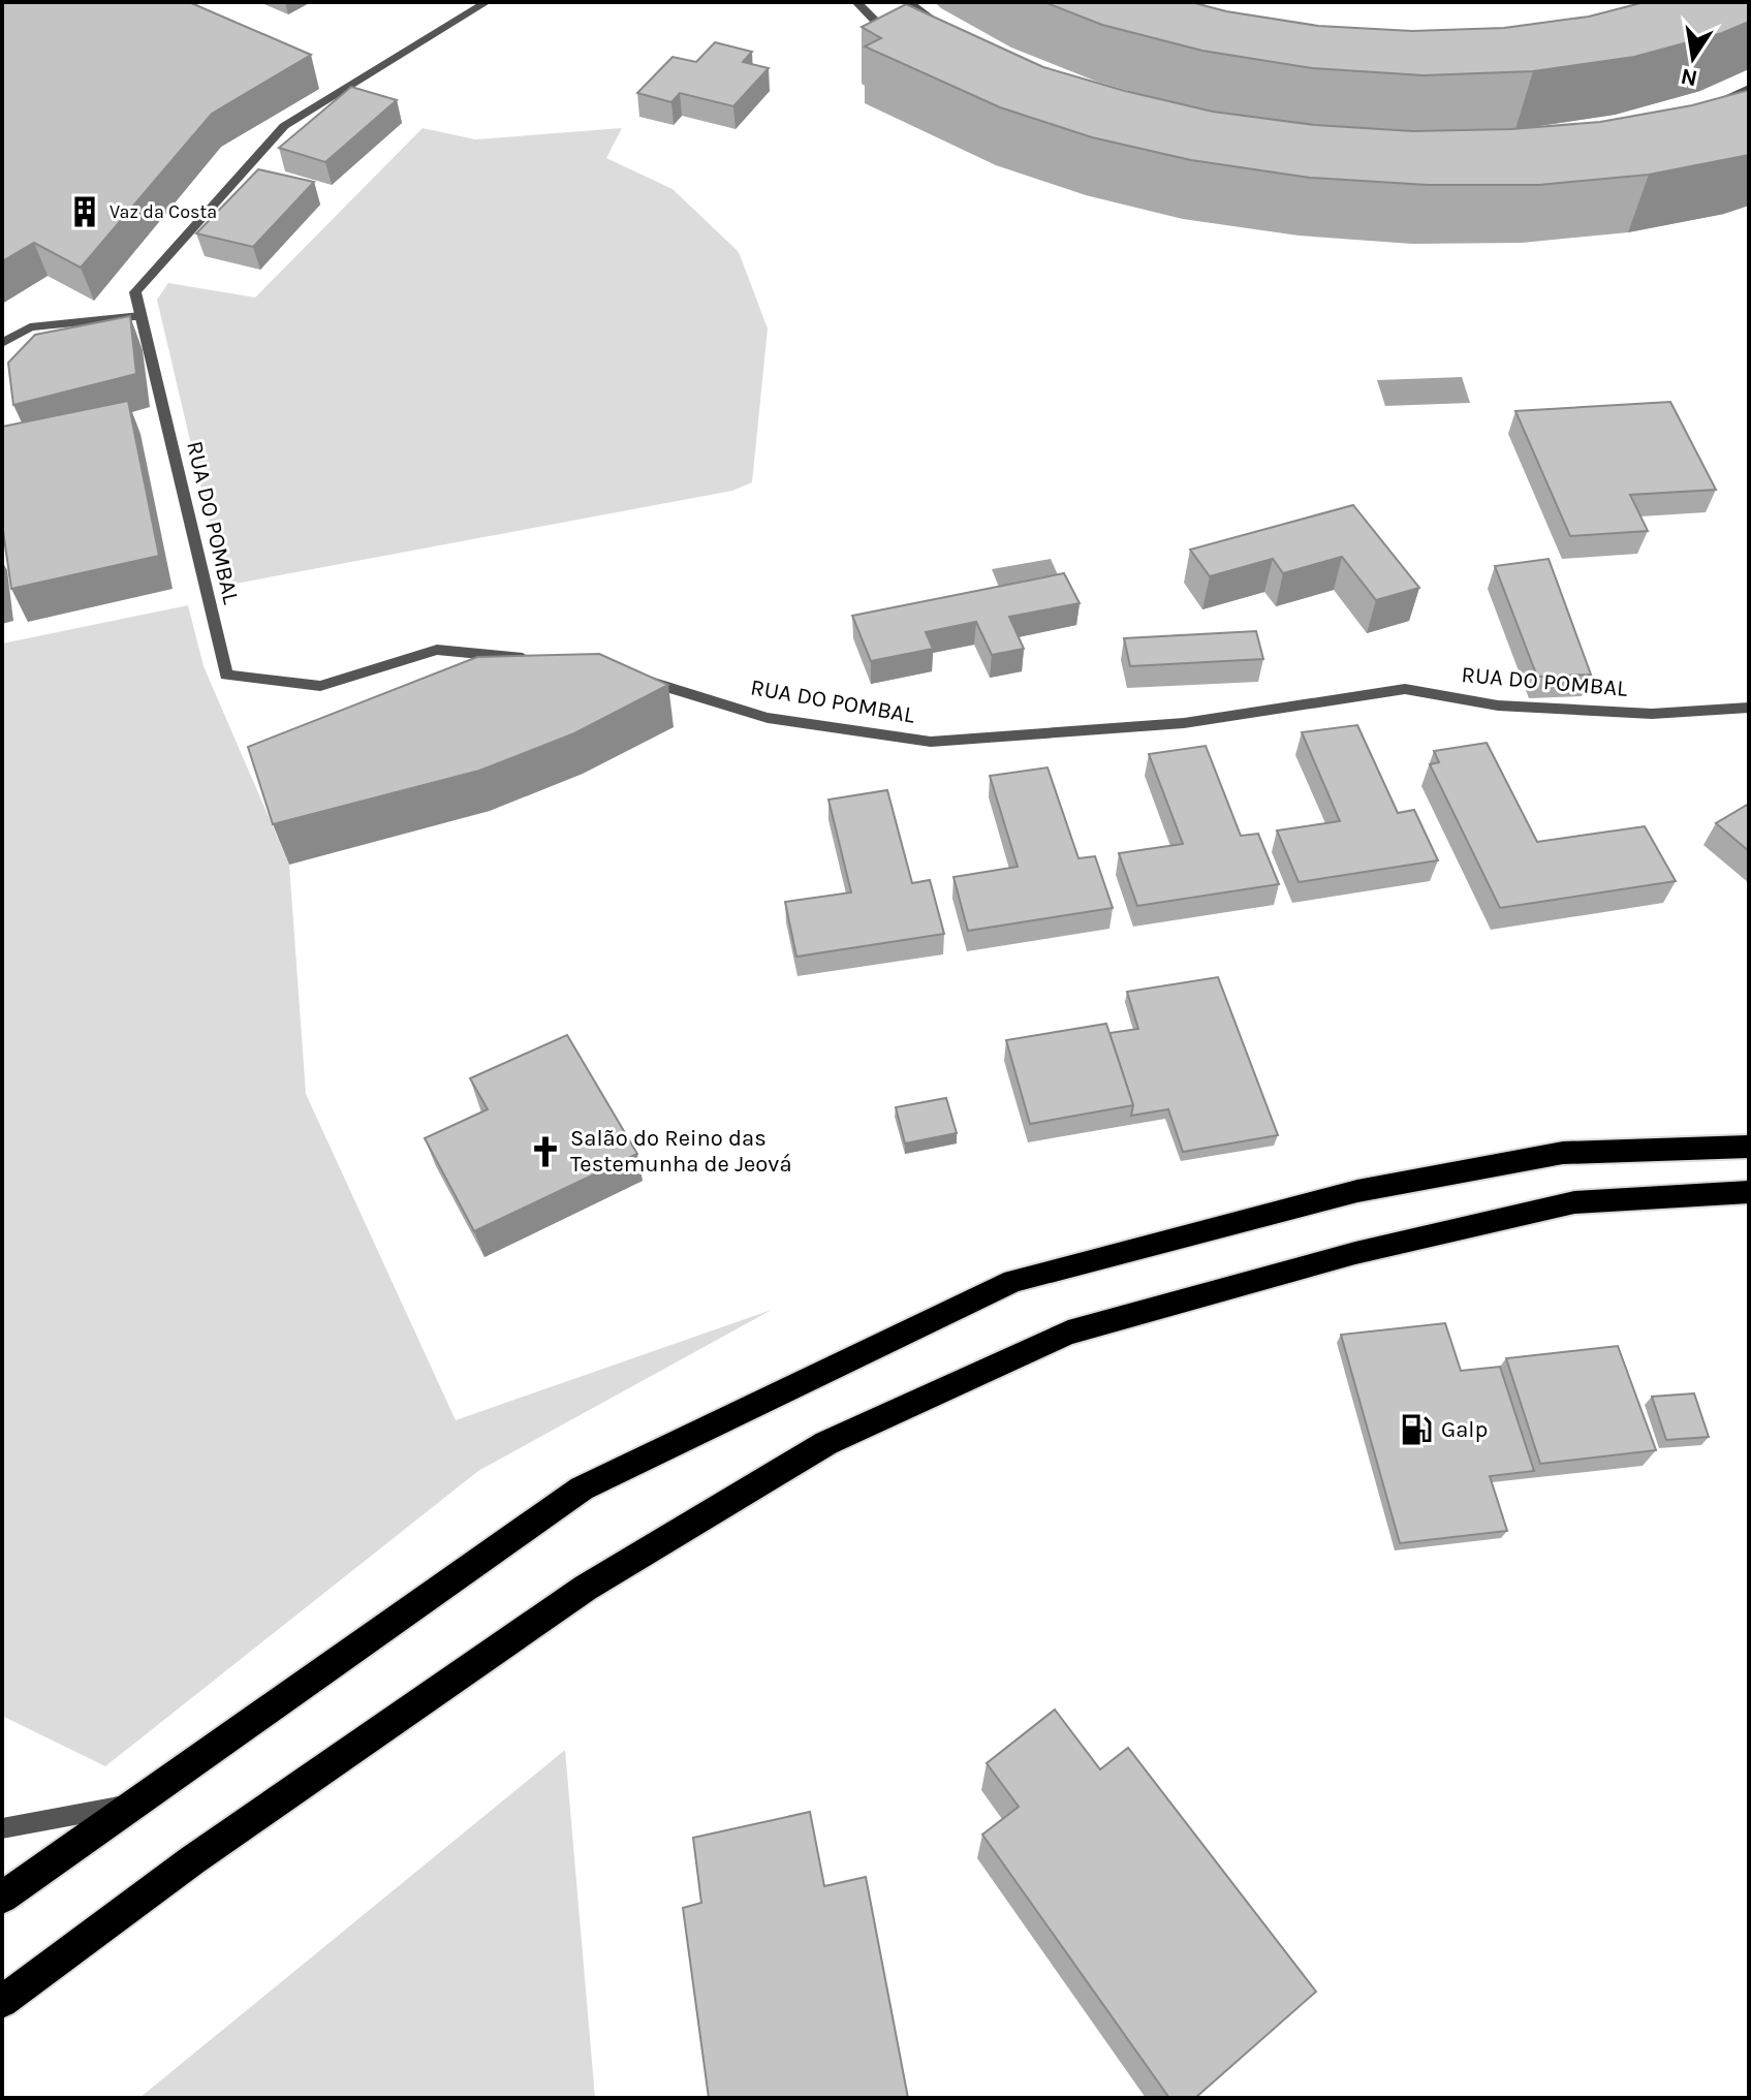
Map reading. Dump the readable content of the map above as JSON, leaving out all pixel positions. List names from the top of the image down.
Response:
{
  "streets": {
    "street": ["RUA DO POMBAL"]
  },
  "places": {
    "building": ["Vaz da Costa"],
    "church": ["Salão do Reino das Testemunha de Jeová"],
    "fuel station": ["Galp"]
  },
  "north": "bottom"
}
